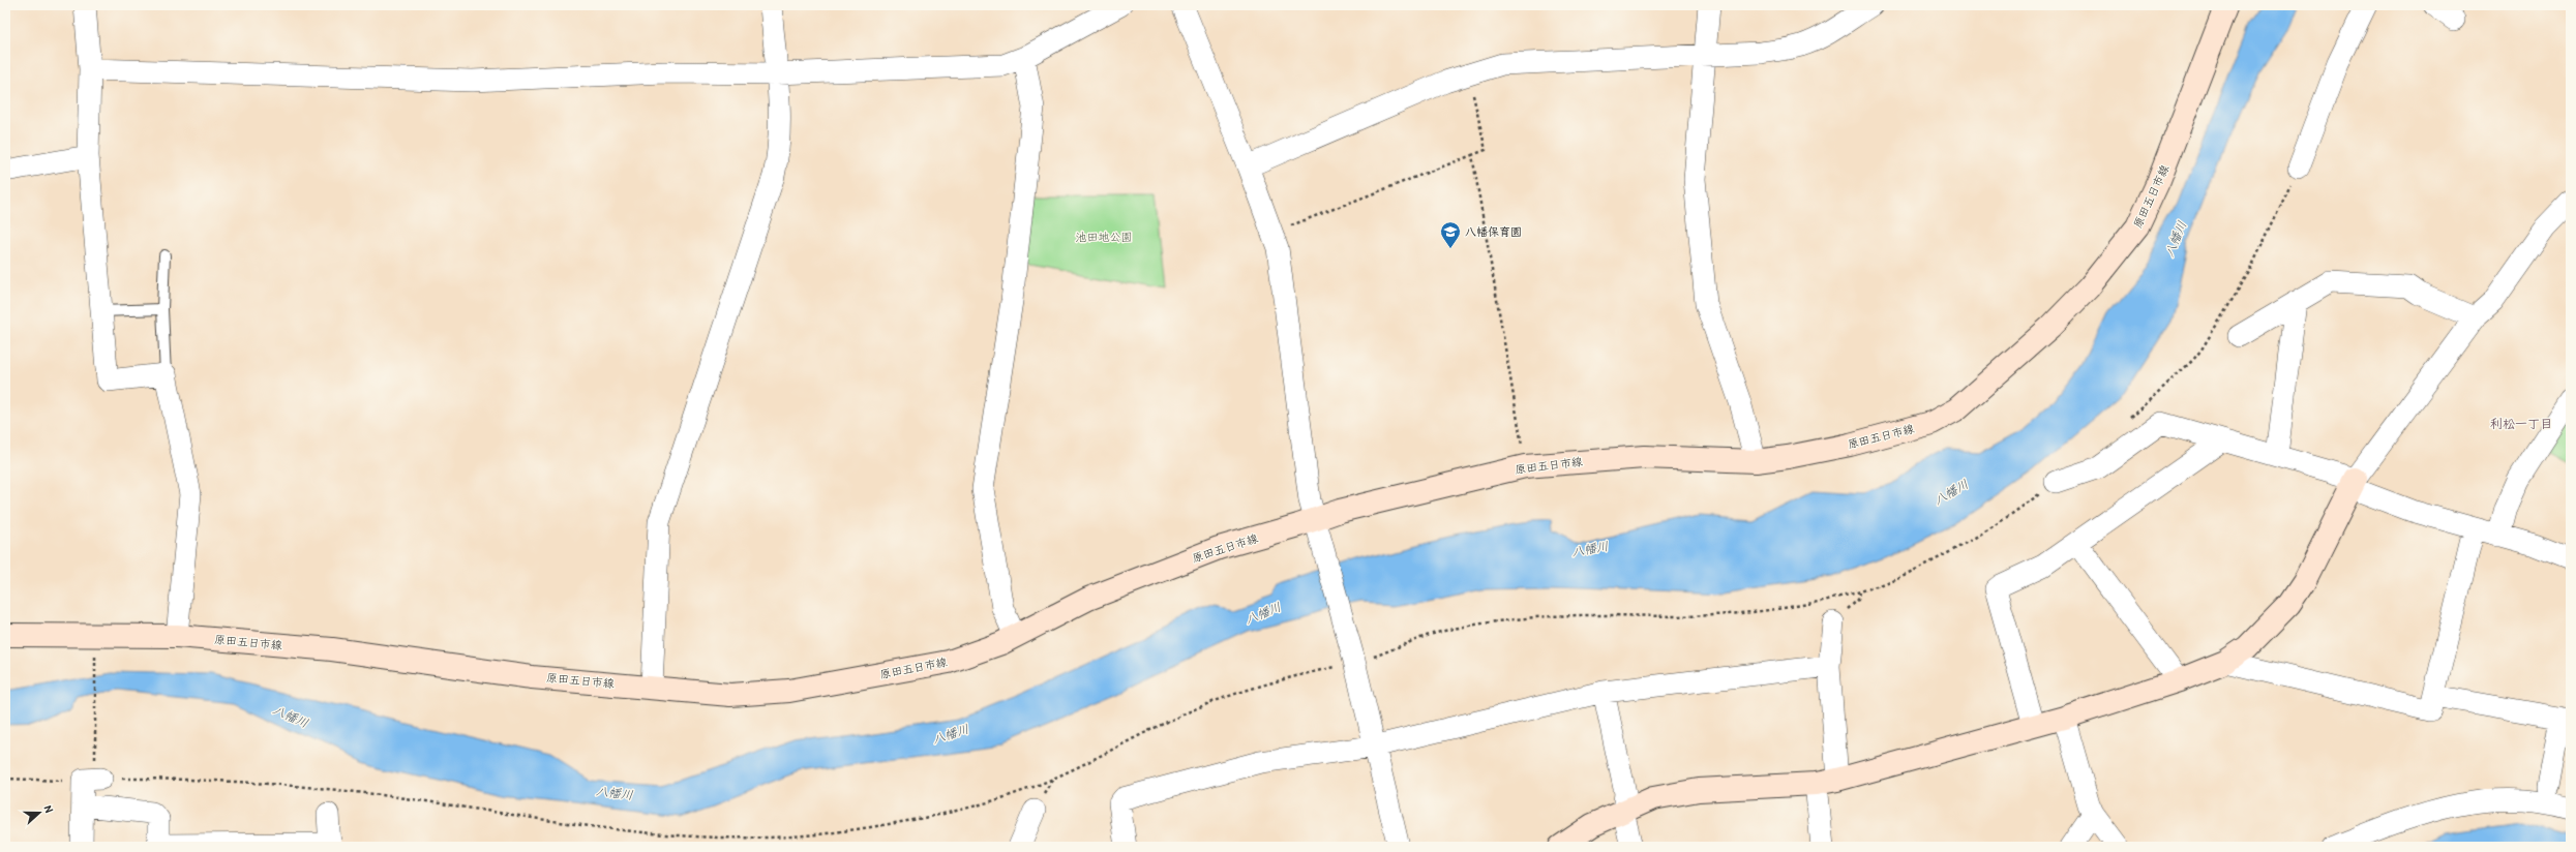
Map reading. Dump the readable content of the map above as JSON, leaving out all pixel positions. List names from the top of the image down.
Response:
{
  "streets": {
    "main road": ["原田五日市線"]
  },
  "districts": ["利松一丁目"],
  "water": ["八幡川"],
  "parks": ["池田地公園"],
  "places": {
    "school or university": ["八幡保育園"]
  },
  "north": "right"
}
